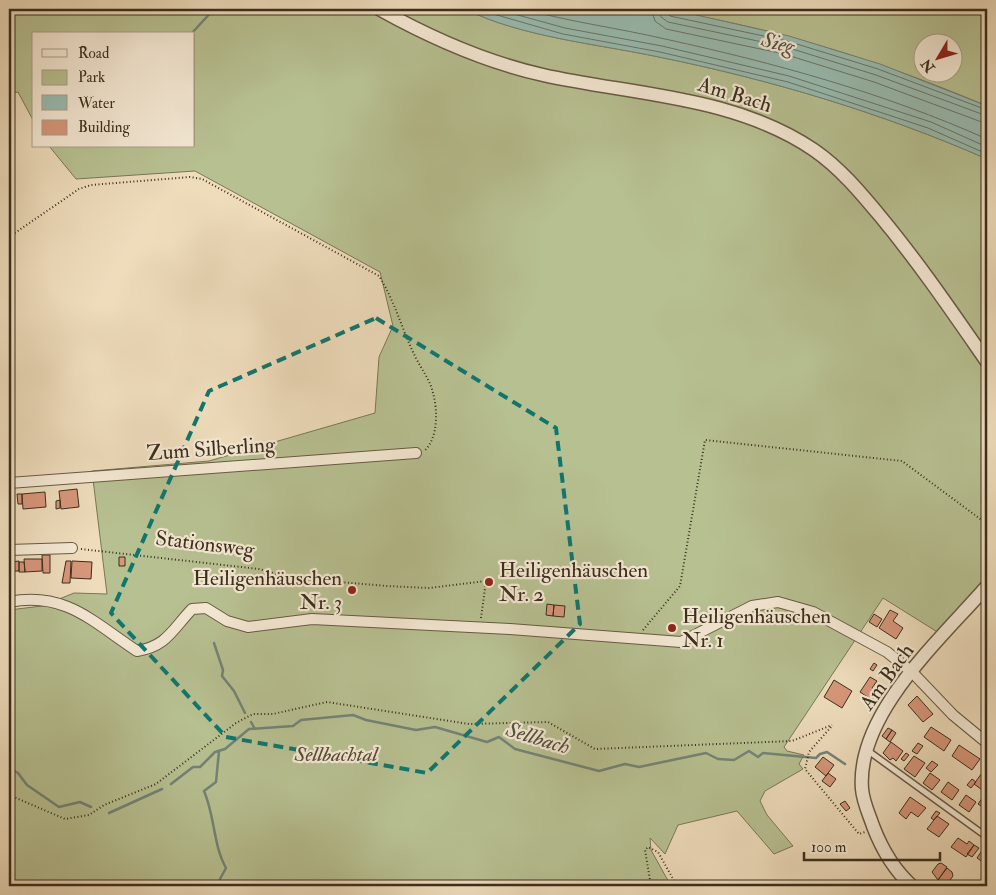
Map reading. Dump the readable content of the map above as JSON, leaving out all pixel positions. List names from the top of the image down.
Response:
{
  "streets": {
    "street": ["Am Bach", "Zum Silberling"],
    "path": ["Stationsweg"]
  },
  "water": ["Sieg", "Sellbach"],
  "parks": ["Sellbachtal"],
  "places": ["Heiligenhäuschen Nr. 2", "Heiligenhäuschen Nr. 3", "Heiligenhäuschen Nr. 1"],
  "legend": [
    "Road",
    "Park",
    "Water",
    "Building"
  ],
  "scale_bar": "100 m",
  "north": "bottom left"
}
